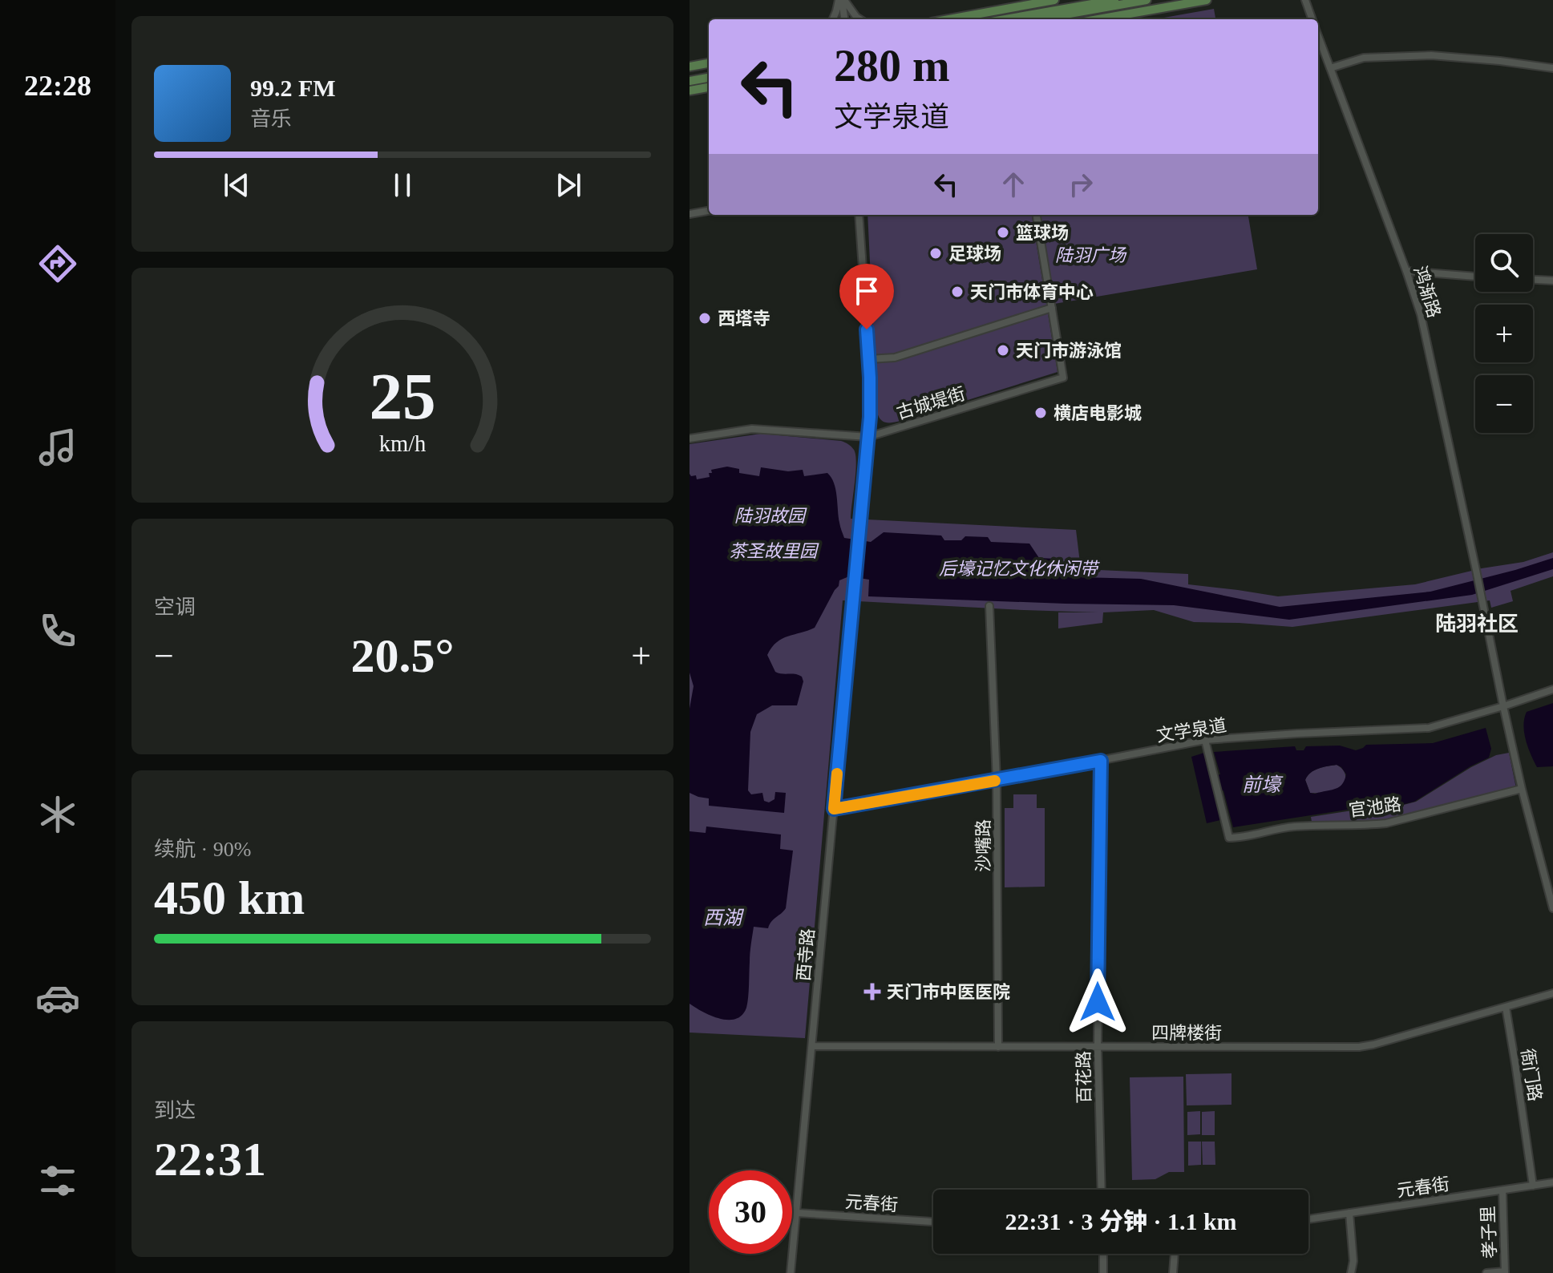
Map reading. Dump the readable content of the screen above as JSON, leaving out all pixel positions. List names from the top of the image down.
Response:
{
  "streets": {
    "street": [
      "鸿渐路",
      "古城堤街",
      "文学泉道",
      "官池路",
      "沙嘴路",
      "西寺路",
      "四牌楼街",
      "衙门路",
      "百花路",
      "元春街",
      "孝子里"
    ]
  },
  "crossings": [
    ["鸿渐路", "文学泉道"],
    ["古城堤街", "西寺路"],
    ["文学泉道", "官池路"],
    ["文学泉道", "沙嘴路"],
    ["文学泉道", "西寺路"],
    ["文学泉道", "百花路"],
    ["沙嘴路", "四牌楼街"],
    ["西寺路", "四牌楼街"],
    ["西寺路", "元春街"],
    ["四牌楼街", "衙门路"],
    ["四牌楼街", "百花路"],
    ["衙门路", "元春街"],
    ["元春街", "孝子里"]
  ],
  "districts": ["陆羽社区"],
  "water": ["前壕", "西湖"],
  "parks": [
    "陆羽广场",
    "陆羽故园",
    "茶圣故里园",
    "后壕记忆文化休闲带"
  ],
  "places": {
    "other": [
      "篮球场",
      "足球场",
      "天门市体育中心",
      "西塔寺",
      "天门市游泳馆",
      "横店电影城"
    ],
    "health": ["天门市中医医院"]
  },
  "page": {
    "tabs": "22:28",
    "turn": ["280 m", "文学泉道"],
    "song": ["99.2 FM", "音乐"],
    "map_buttons": ["+", "−"],
    "tile": [
      "空调",
      ["续航 · 90%", "450 km"],
      ["到达", "22:31"]
    ],
    "heat": ["−", "20.5°", "+"],
    "limit": "30",
    "trip": "22:31 · 3 分钟 · 1.1 km",
    "gauge": ["25", "km/h"]
  }
}
